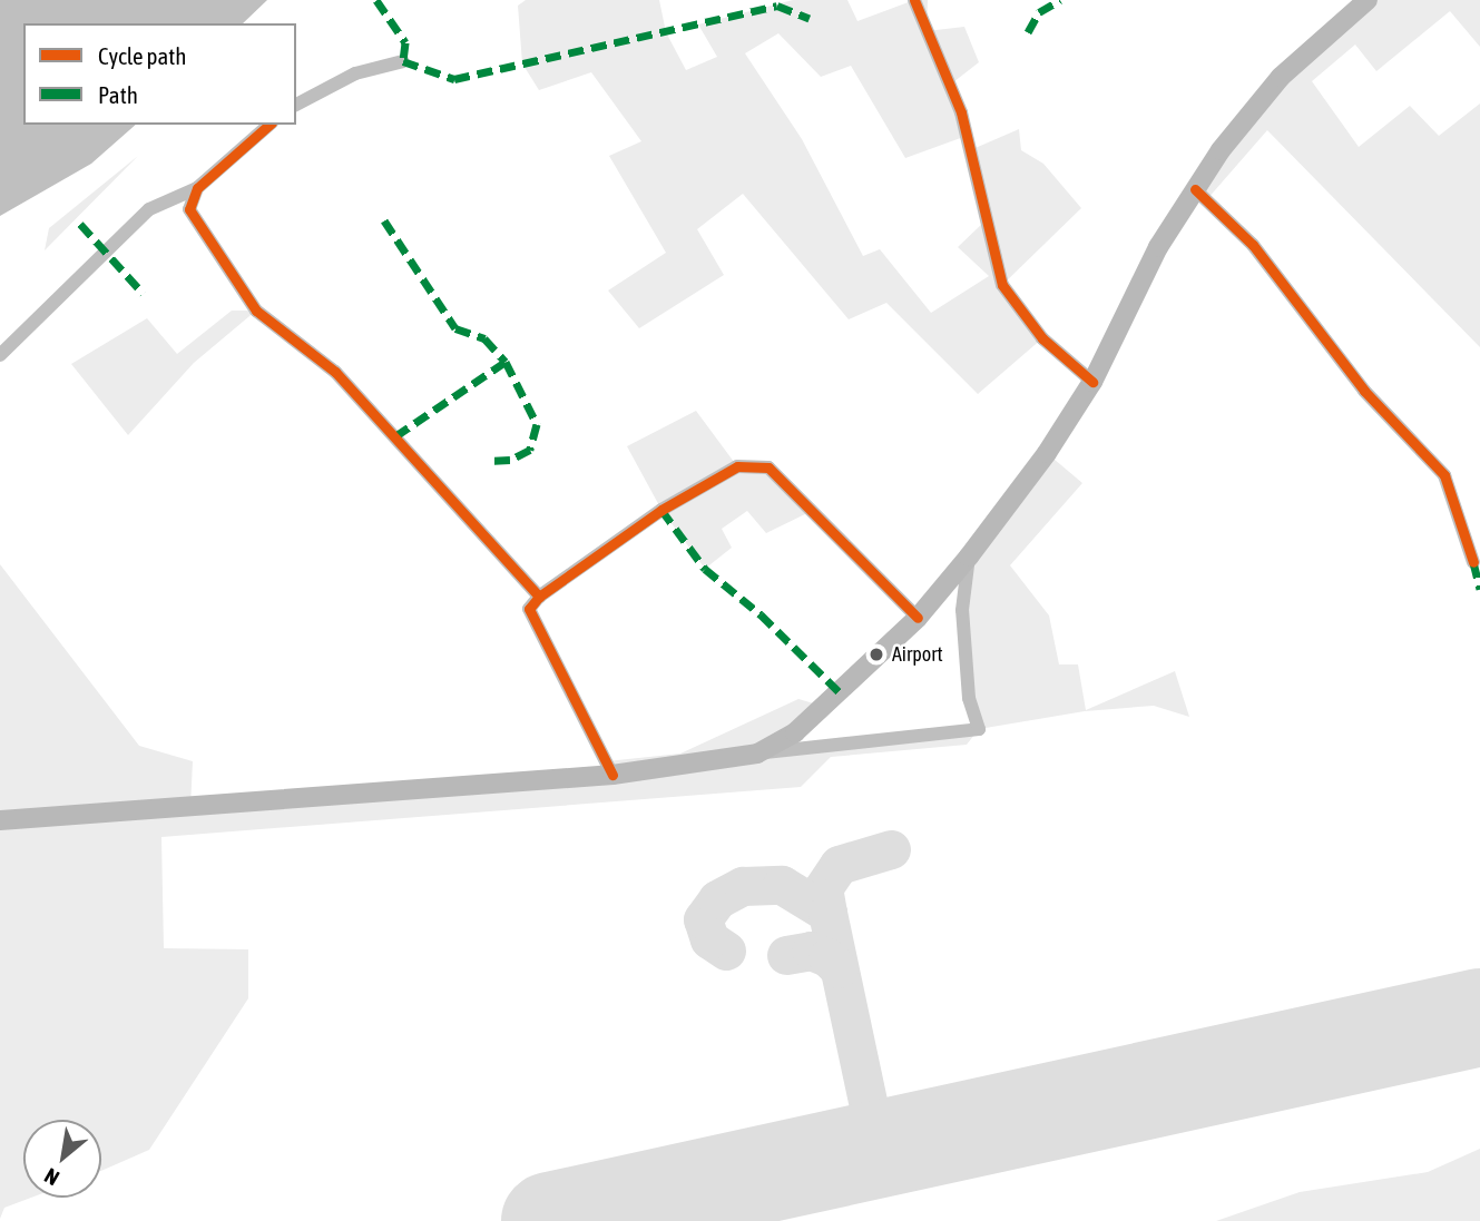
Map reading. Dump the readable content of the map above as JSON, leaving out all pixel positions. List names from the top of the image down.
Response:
{
  "places": ["Airport"],
  "legend": ["Cycle path", "Path"],
  "north": "bottom left"
}
